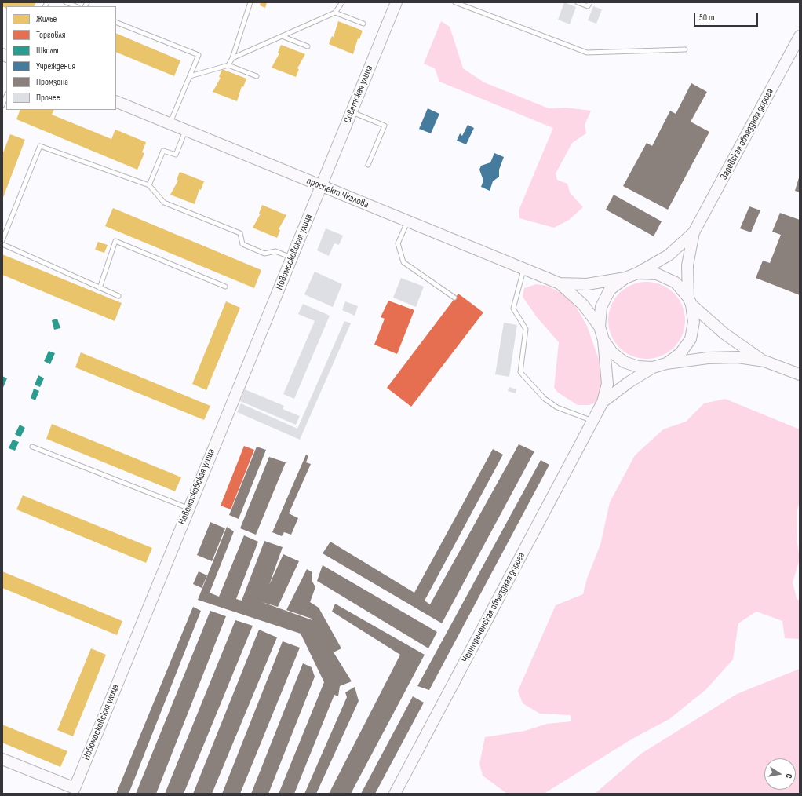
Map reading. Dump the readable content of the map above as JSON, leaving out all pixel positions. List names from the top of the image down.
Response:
{
  "streets": {
    "main road": [
      "Советская улица",
      "Заревская объездная дорога",
      "проспект Чкалова",
      "Новомосковская улица",
      "Чернореченская объездная дорога"
    ]
  },
  "crossings": [
    ["Советская улица", "проспект Чкалова"],
    ["Советская улица", "Новомосковская улица"],
    ["проспект Чкалова", "Новомосковская улица"]
  ],
  "legend": [
    "Жильё",
    "Торговля",
    "Школы",
    "Учреждения",
    "Промзона",
    "Прочее"
  ],
  "scale_bar": "50 m",
  "north": "right"
}
